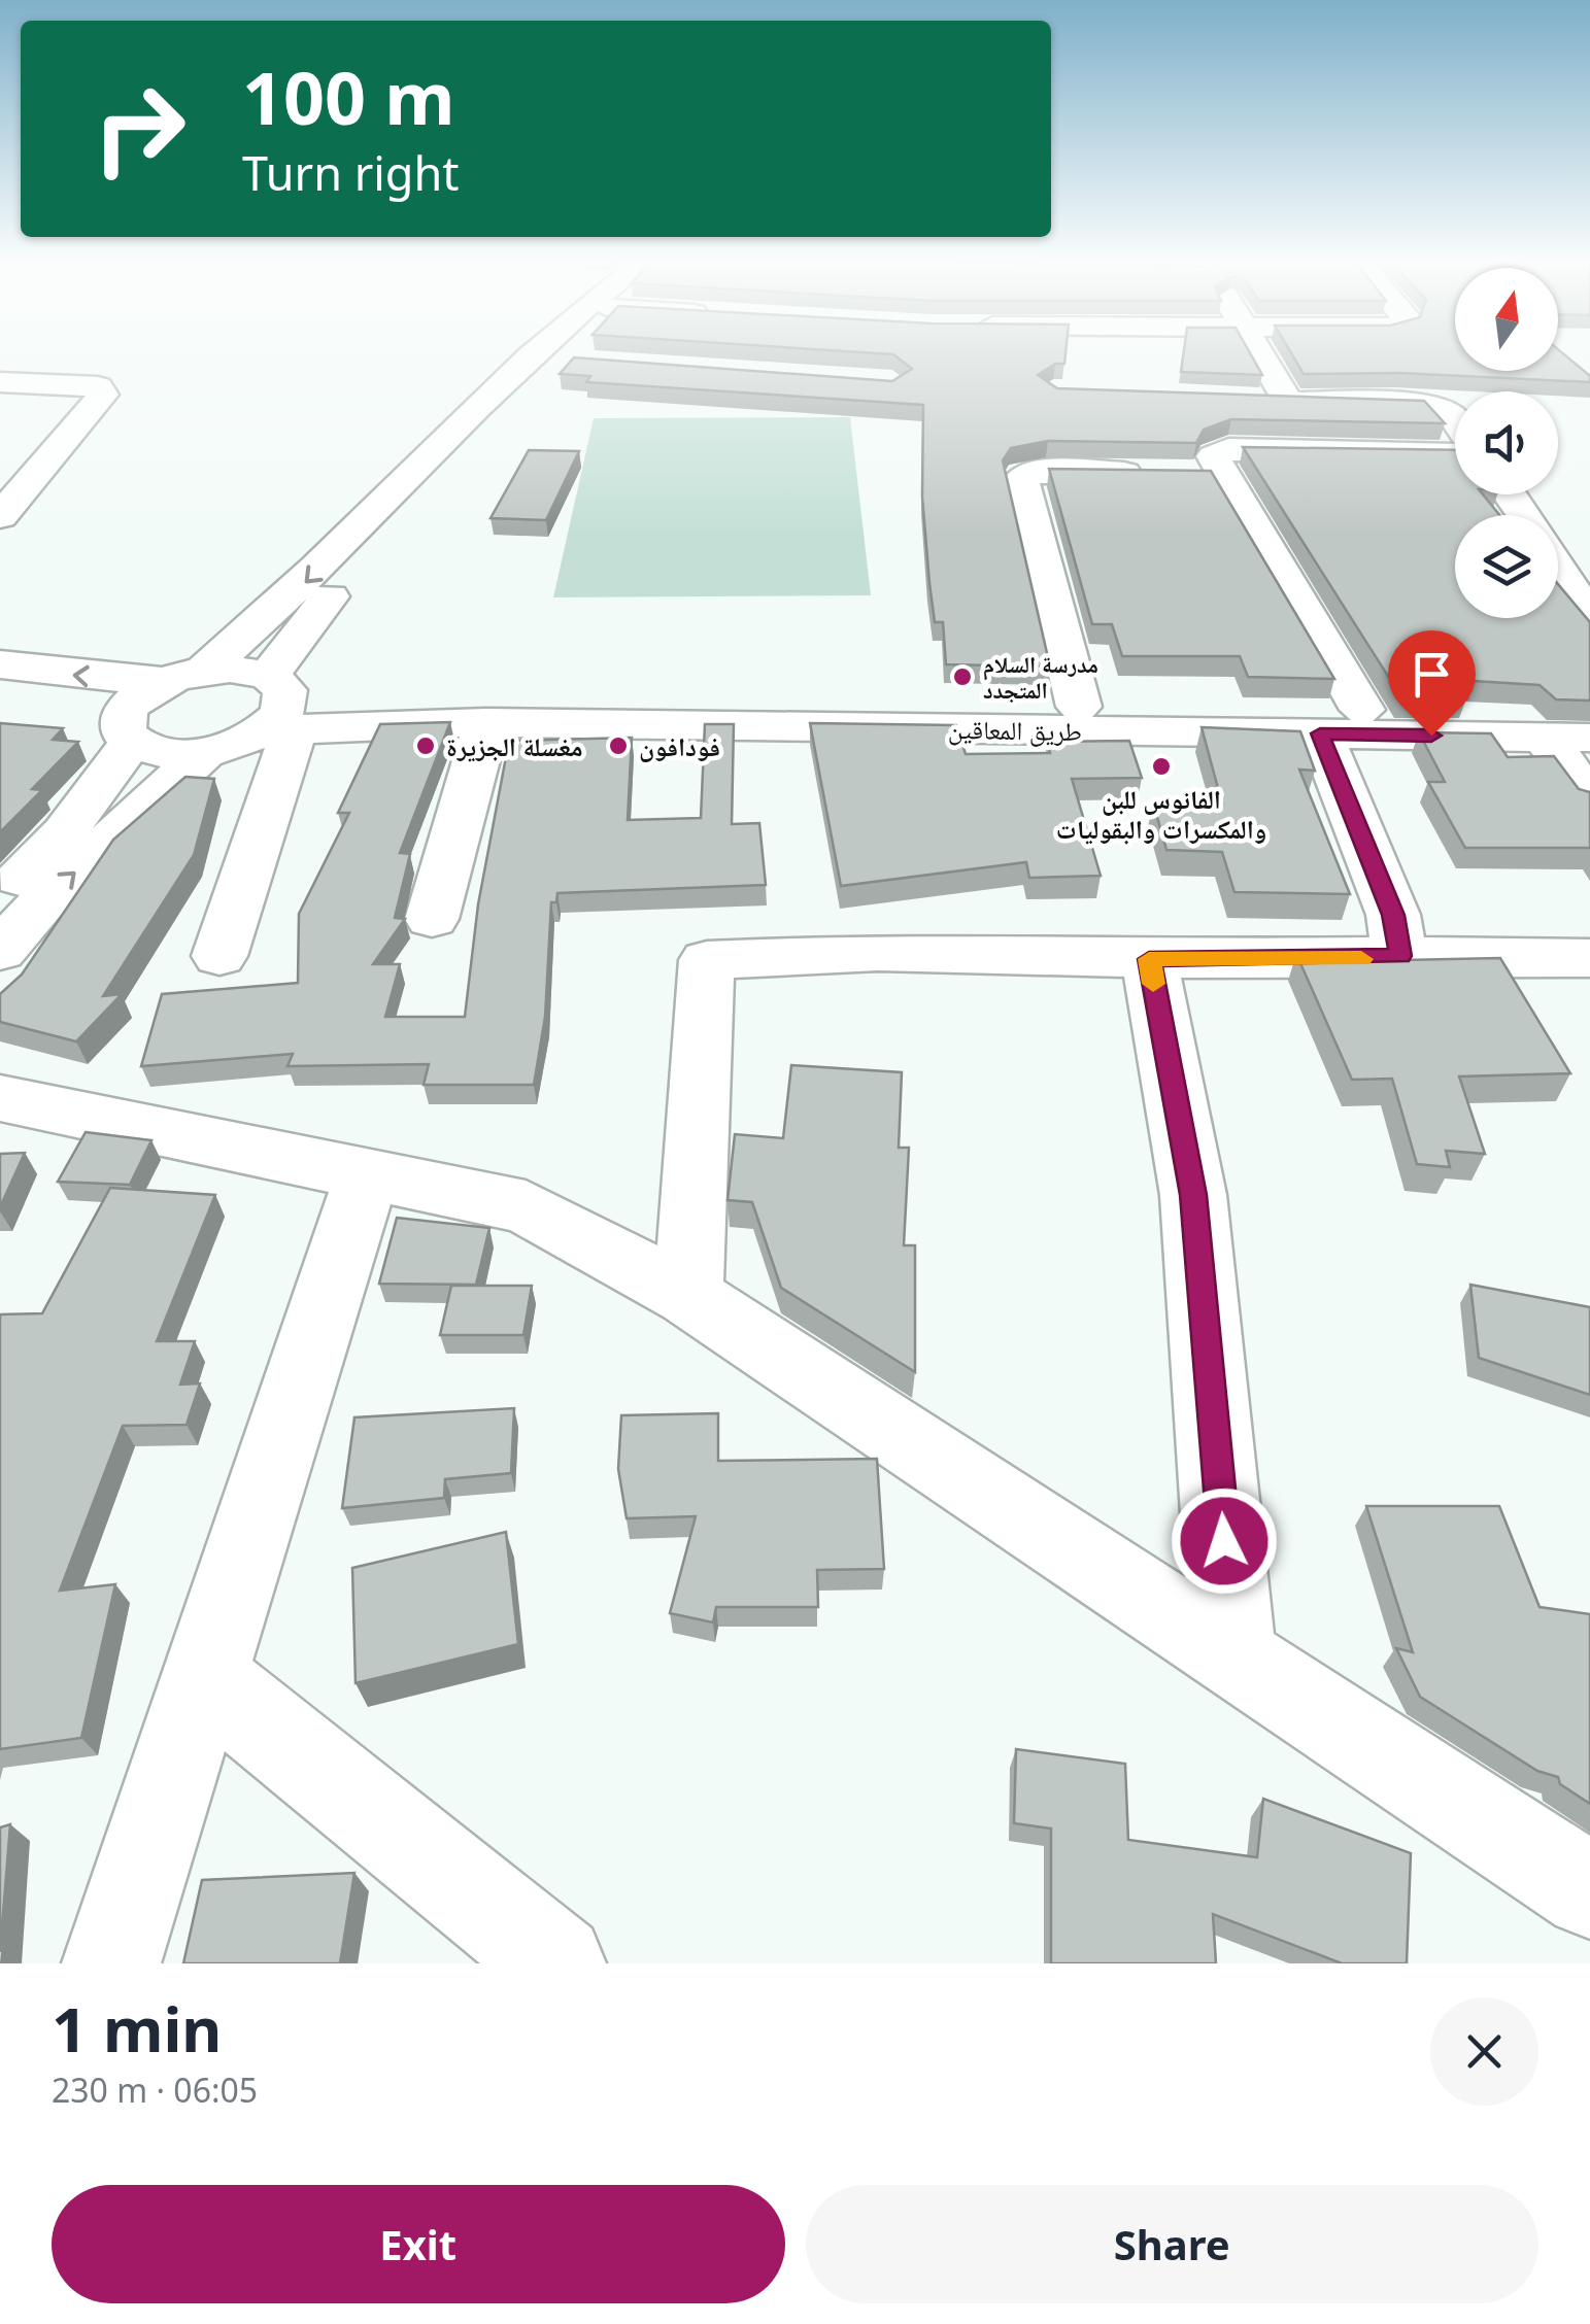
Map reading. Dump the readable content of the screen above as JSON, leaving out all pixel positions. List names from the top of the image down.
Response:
{
  "streets": {
    "street": ["طريق المعاقين"]
  },
  "places": [
    "مدرسة السلام المتجدد",
    "مغسلة الجزيرة",
    "فودافون",
    "الفانوس للبن والمكسرات والبقوليات"
  ],
  "north": "top",
  "page": {
    "turn": ["100 m", "Turn right"],
    "heading": ["1 min", "230 m · 06:05"],
    "buttons": ["Exit", "Share"]
  }
}
